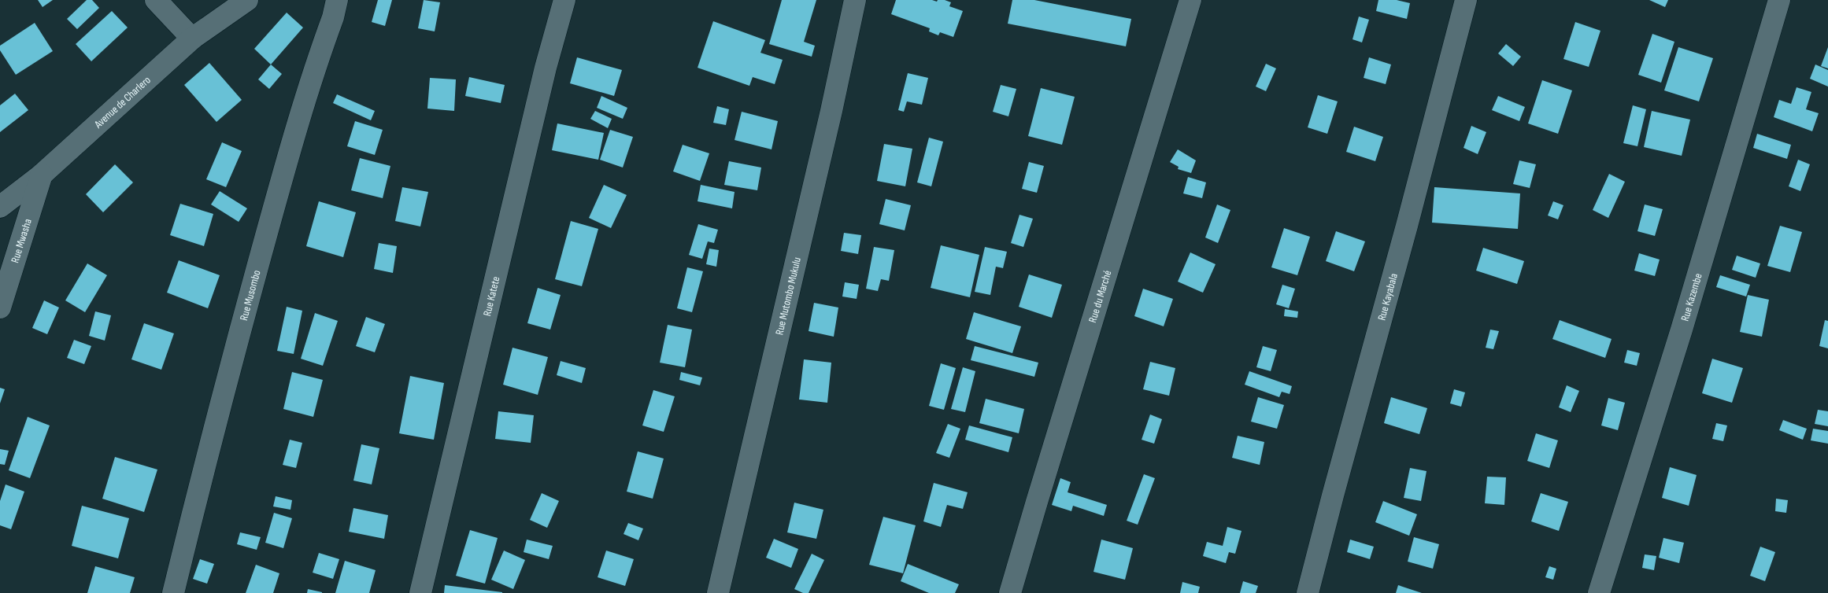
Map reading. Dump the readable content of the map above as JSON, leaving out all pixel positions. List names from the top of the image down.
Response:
{
  "streets": {
    "street": [
      "Avenue de Charlero",
      "Rue Mwasha",
      "Rue Musombo",
      "Rue du Marché",
      "Rue Katete",
      "Rue Mutombo Mukulu",
      "Rue Kayabala",
      "Rue Kazembe"
    ]
  },
  "crossings": [
    ["Avenue de Charlero", "Rue Mwasha"]
  ]
}
